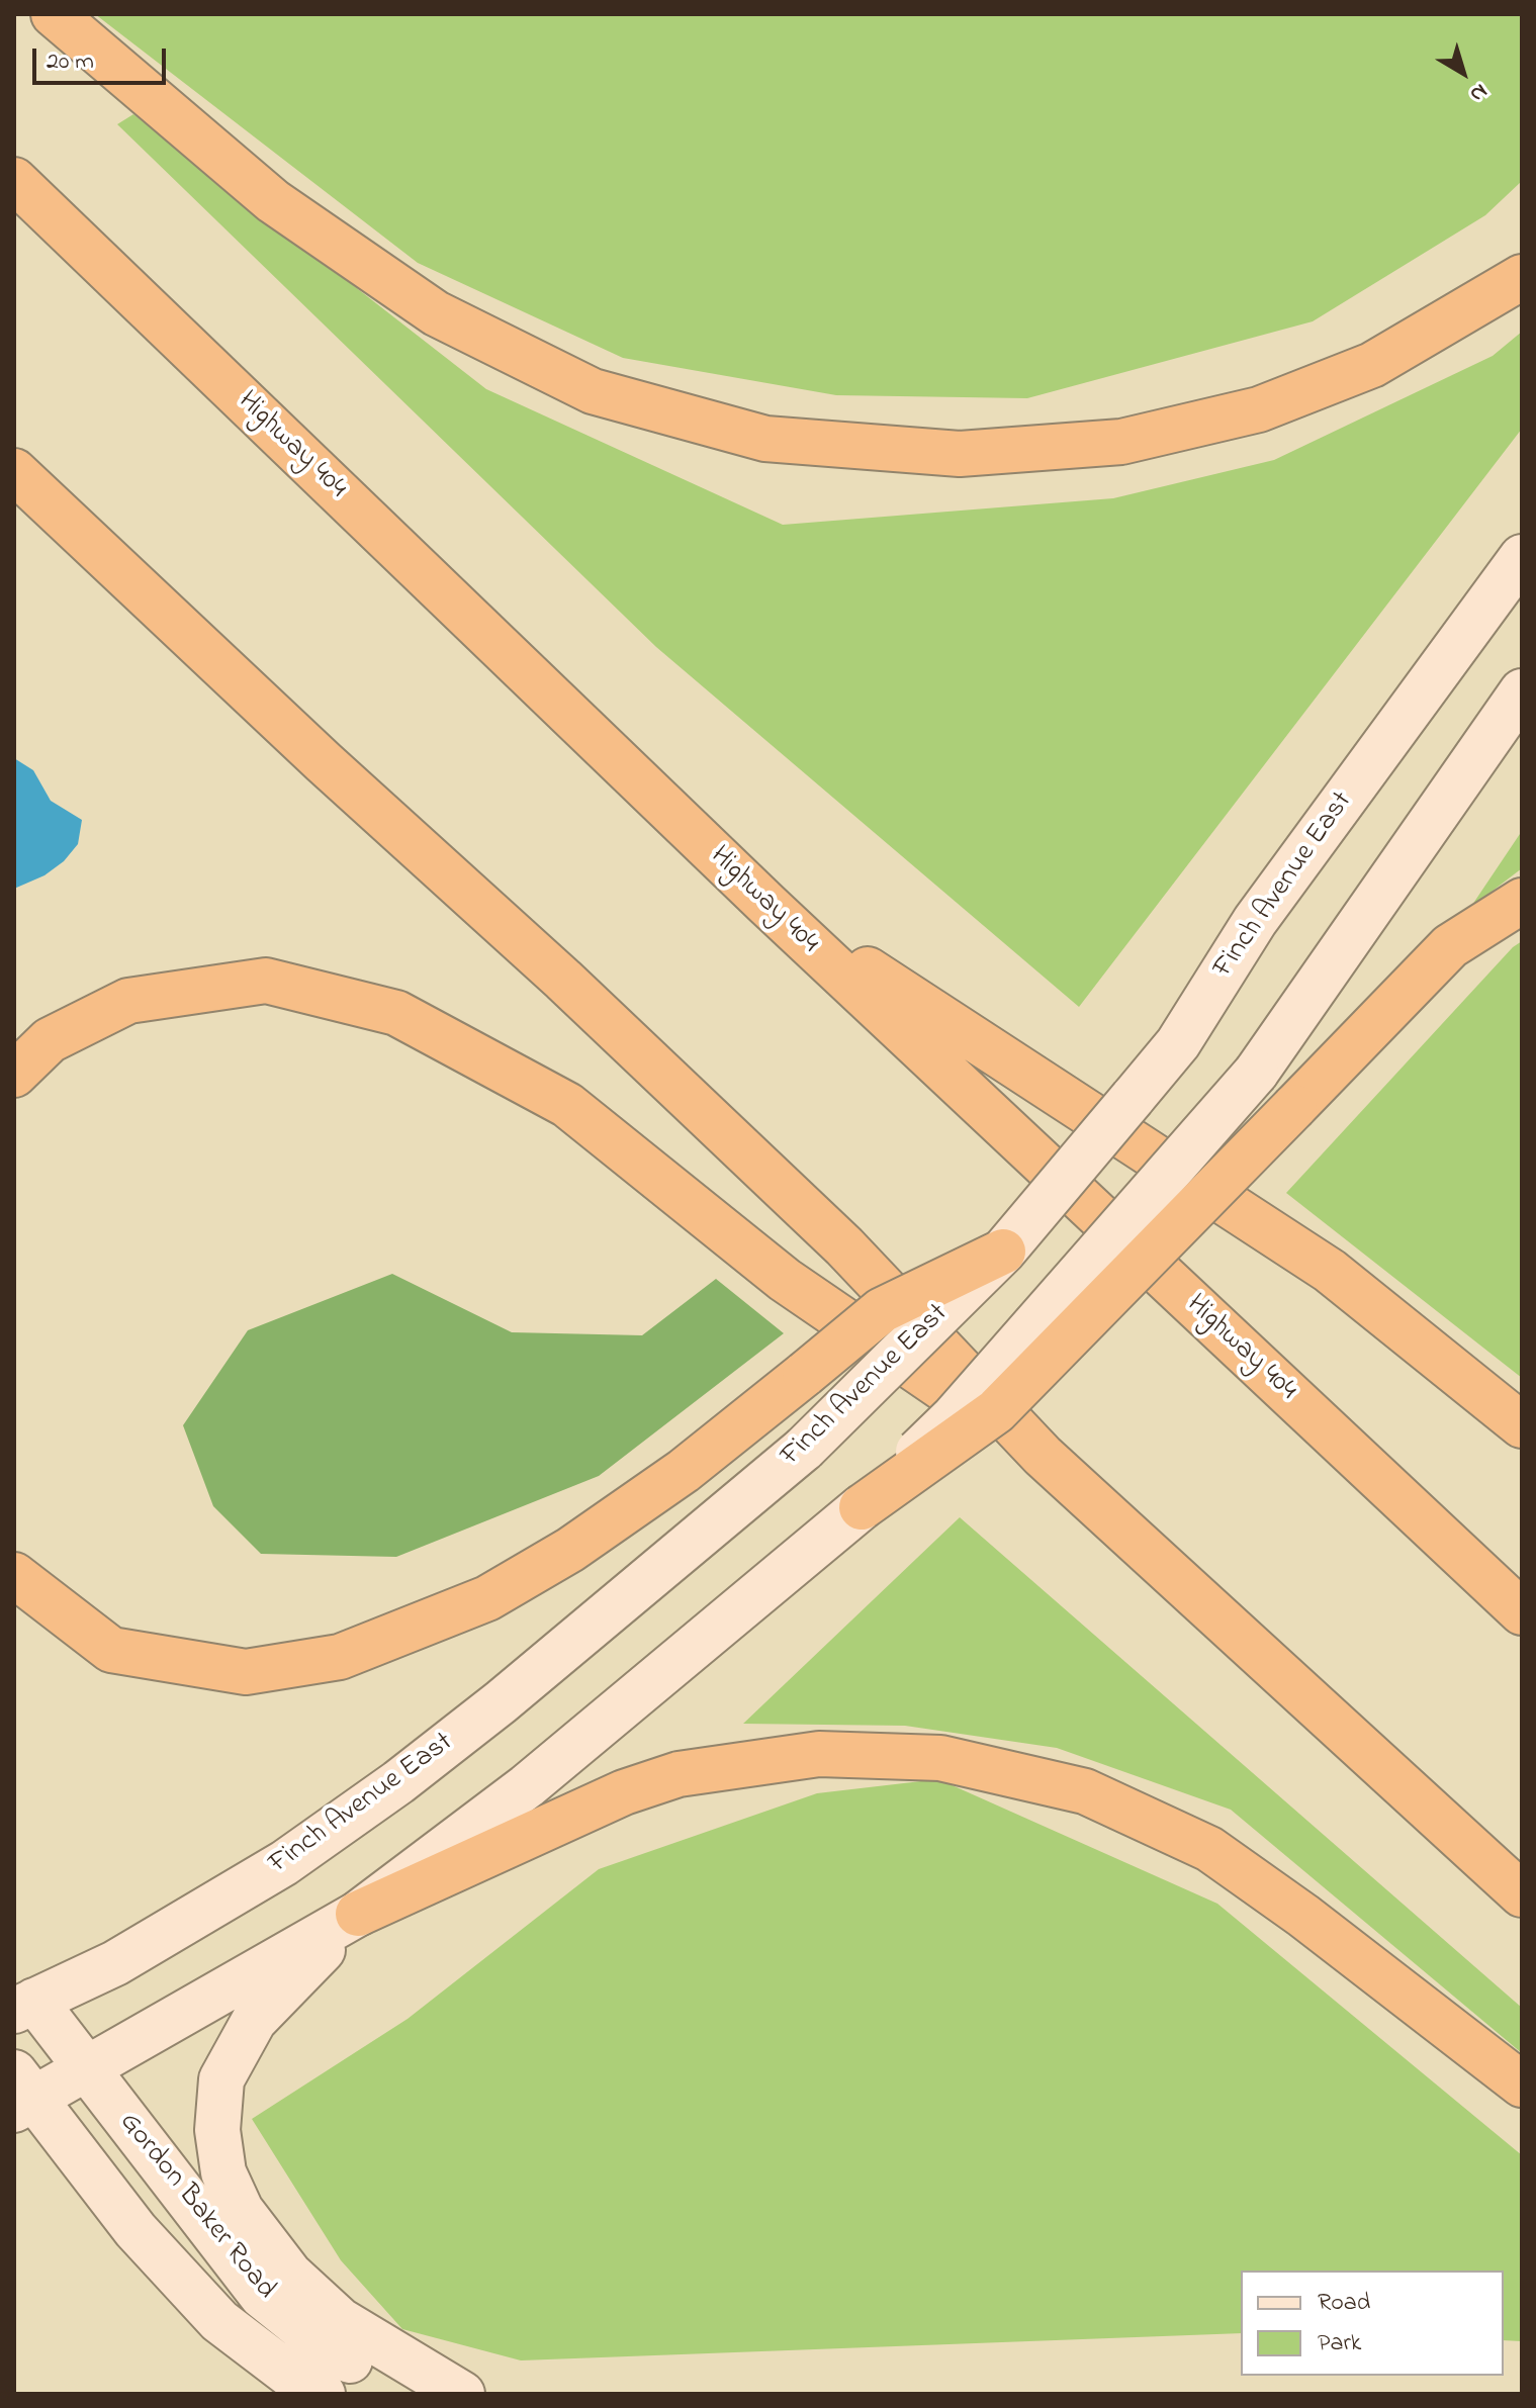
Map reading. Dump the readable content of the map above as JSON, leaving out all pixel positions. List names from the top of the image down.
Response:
{
  "streets": {
    "highway": ["Highway 404"],
    "main road": ["Finch Avenue East", "Gordon Baker Road"]
  },
  "crossings": [
    ["Finch Avenue East", "Gordon Baker Road"]
  ],
  "legend": ["Road", "Park"],
  "scale_bar": "20 m",
  "north": "bottom right"
}
